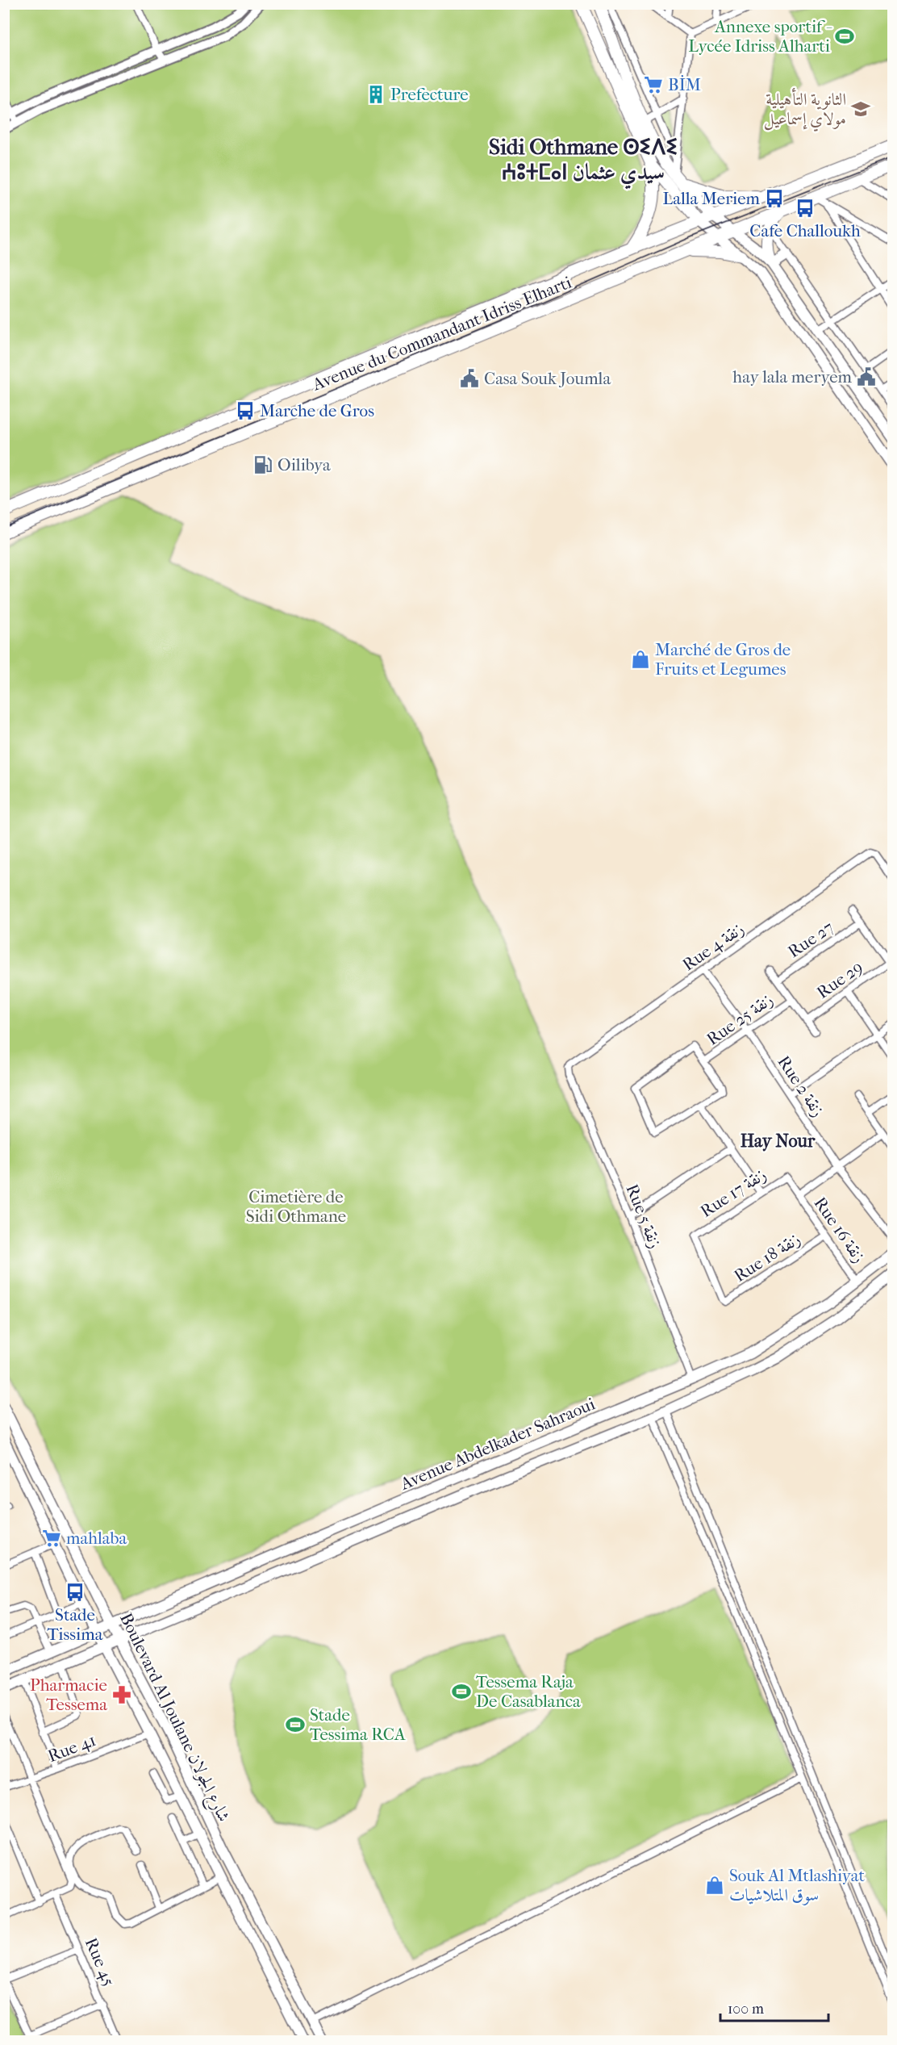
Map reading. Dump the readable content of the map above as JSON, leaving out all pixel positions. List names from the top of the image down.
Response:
{
  "streets": {
    "main road": ["Avenue du Commandant Idriss Elharti", "Avenue Abdelkader Sahraoui", "Boulevard Al Joulane شارع الجولان"],
    "street": [
      "Rue 27",
      "Rue 4 زنقة",
      "Rue 29",
      "Rue 25 زنقة",
      "Rue 2 زنقة",
      "Rue 17 زنقة",
      "Rue 5 زنقة",
      "Rue 16 زنقة",
      "Rue 18 زنقة",
      "Rue 41",
      "Rue 45"
    ]
  },
  "crossings": [
    ["Rue 4 زنقة", "Rue 2 زنقة"],
    ["Rue 4 زنقة", "Rue 5 زنقة"],
    ["Rue 25 زنقة", "Rue 2 زنقة"],
    ["Rue 2 زنقة", "Rue 16 زنقة"],
    ["Rue 17 زنقة", "Rue 16 زنقة"],
    ["Rue 17 زنقة", "Rue 18 زنقة"],
    ["Rue 5 زنقة", "Avenue Abdelkader Sahraoui"],
    ["Rue 16 زنقة", "Rue 18 زنقة"],
    ["Rue 16 زنقة", "Avenue Abdelkader Sahraoui"],
    ["Avenue Abdelkader Sahraoui", "Boulevard Al Joulane شارع الجولان"],
    ["Boulevard Al Joulane شارع الجولان", "Rue 41"]
  ],
  "districts": ["Sidi Othmane ⵙⵉⴷⵉ ⵄⵓⵜⵎⴰⵏ سيدي عثمان", "Hay Nour"],
  "parks": ["Cimetière de Sidi Othmane"],
  "places": {
    "sports": ["Annexe sportif - Lycée Idriss Alharti", "Tessema Raja De Casablanca", "Stade Tessima RCA"],
    "supermarket": ["BİM", "mahlaba"],
    "building": ["Prefecture"],
    "school or university": ["الثانوية التأهيلية مولاي إسماعيل"],
    "bus stop": [
      "Lalla Meriem",
      "Cafe Challoukh",
      "Marche de Gros",
      "Stade Tissima"
    ],
    "public building": ["hay lala meryem", "Casa Souk Joumla"],
    "fuel station": ["Oilibya"],
    "shop": ["Marché de Gros de Fruits et Legumes", "Souk Al Mtlashiyat سوق المتلاشيات"],
    "pharmacy": ["Pharmacie Tessema"]
  },
  "scale_bar": "100 m"
}
